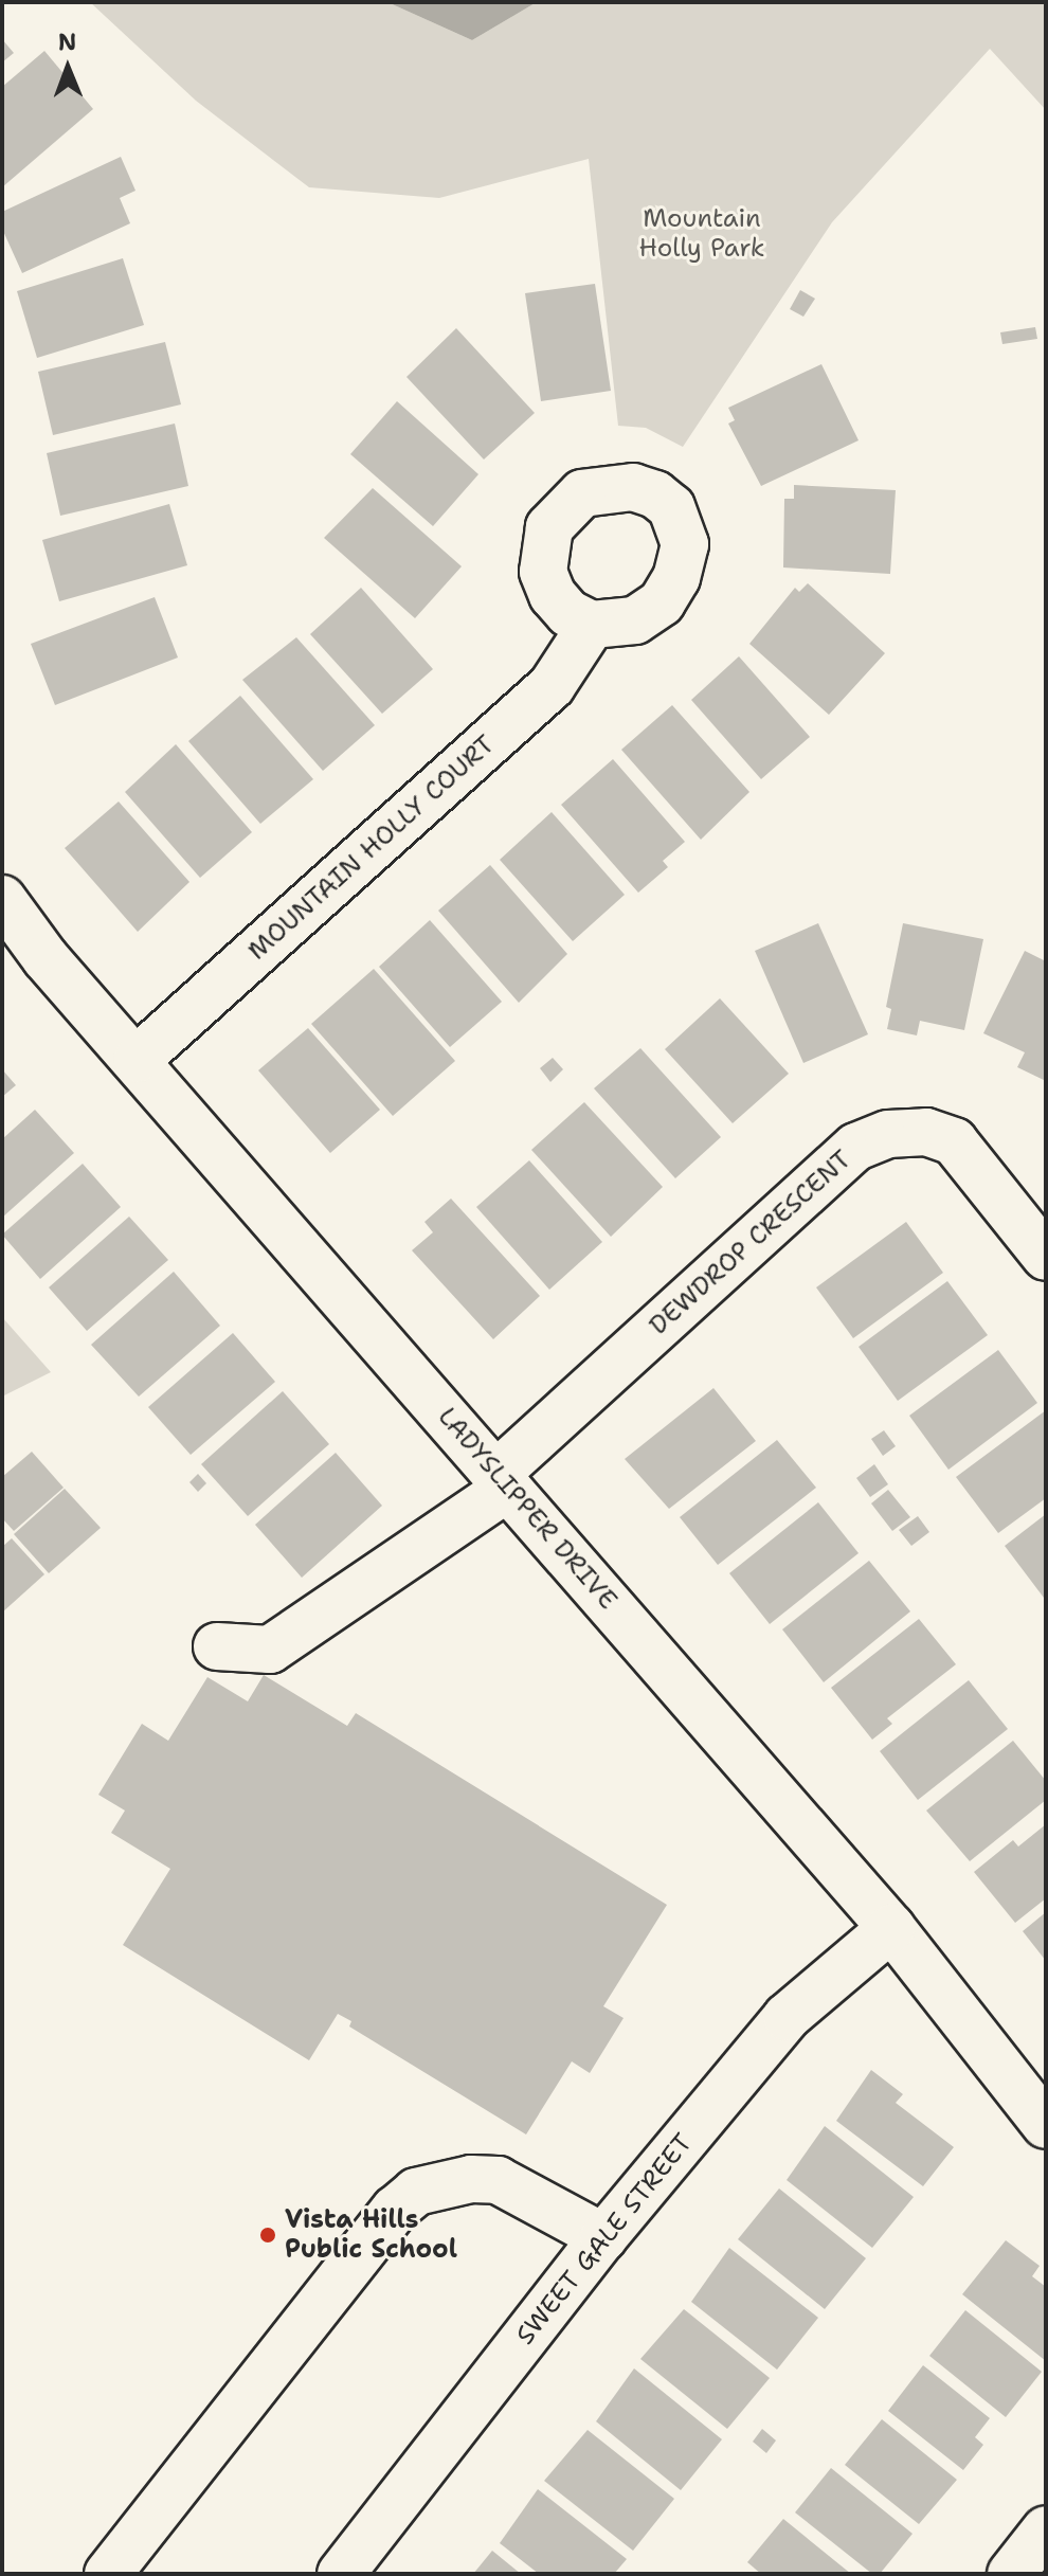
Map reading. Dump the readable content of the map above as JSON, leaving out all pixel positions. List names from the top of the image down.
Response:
{
  "streets": {
    "street": [
      "MOUNTAIN HOLLY COURT",
      "DEWDROP CRESCENT",
      "LADYSLIPPER DRIVE",
      "SWEET GALE STREET"
    ]
  },
  "crossings": [
    ["MOUNTAIN HOLLY COURT", "LADYSLIPPER DRIVE"],
    ["DEWDROP CRESCENT", "LADYSLIPPER DRIVE"],
    ["LADYSLIPPER DRIVE", "SWEET GALE STREET"]
  ],
  "parks": ["Mountain Holly Park"],
  "places": ["Vista Hills Public School"],
  "north": "top"
}
